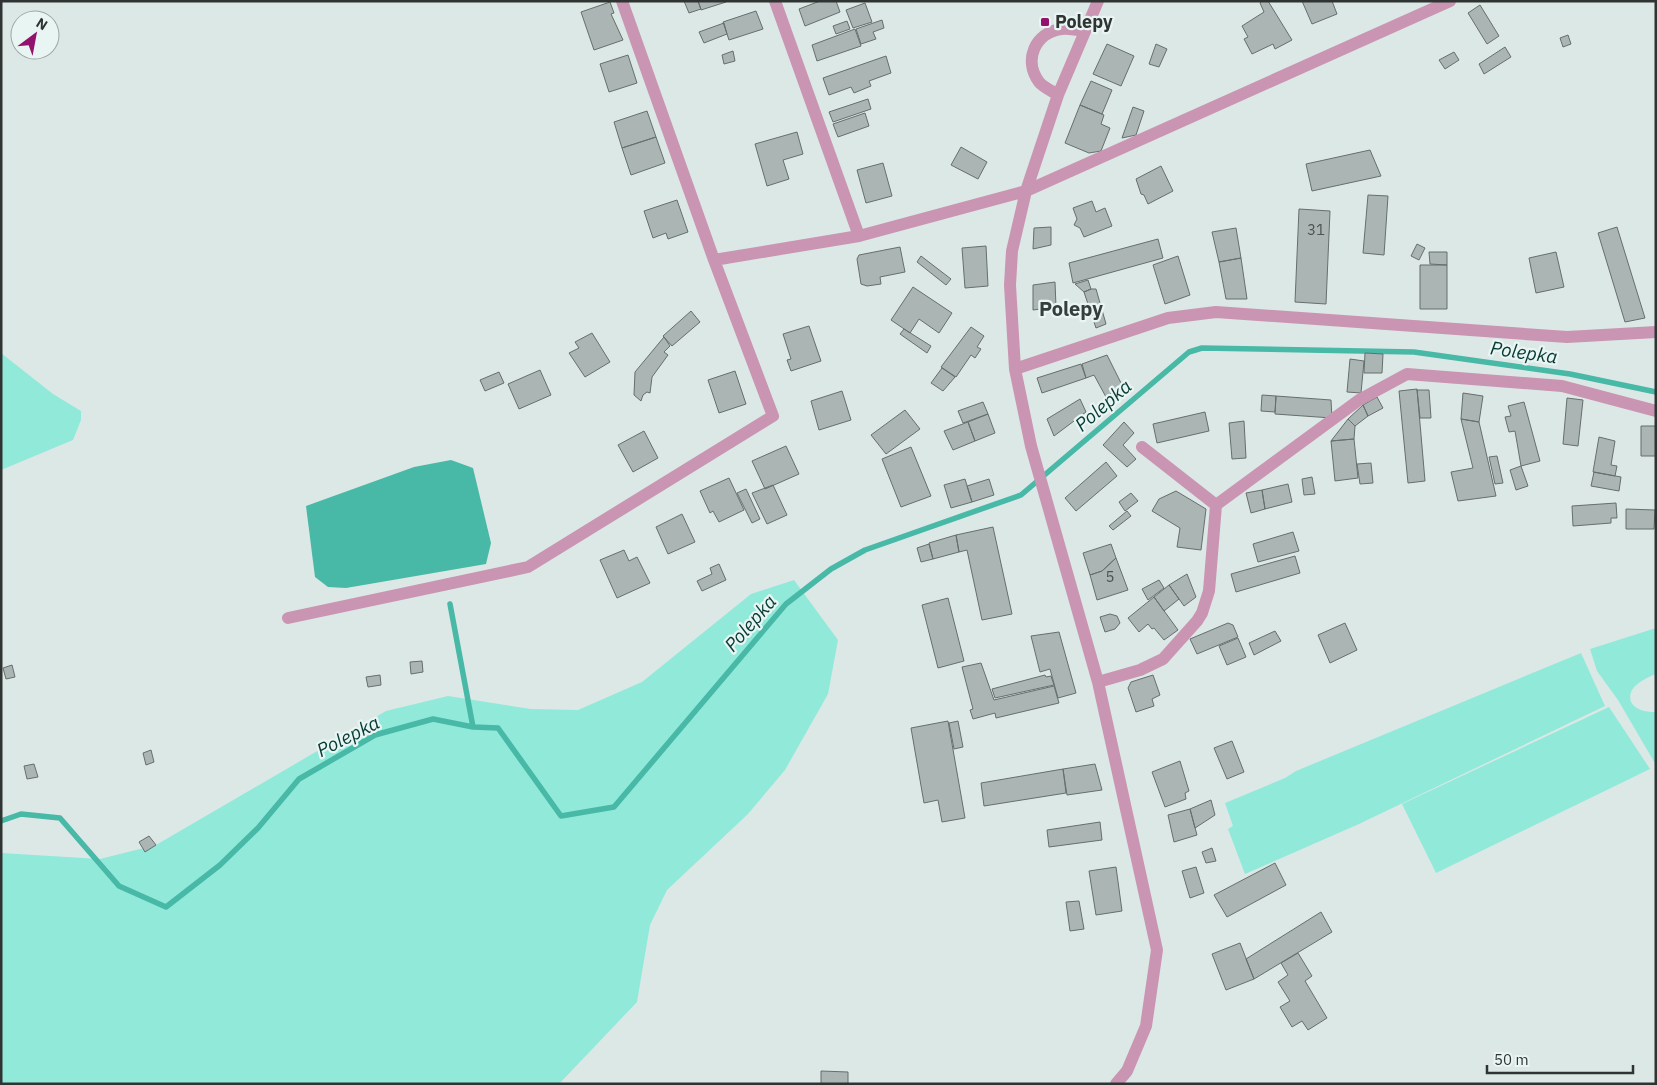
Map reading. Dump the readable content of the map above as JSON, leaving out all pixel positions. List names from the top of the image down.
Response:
{
  "districts": ["Polepy"],
  "water": ["Polepka"],
  "places": {
    "transit": ["Polepy"]
  },
  "house_numbers": ["31", "5"],
  "scale_bar": "50 m",
  "north": "top right"
}
